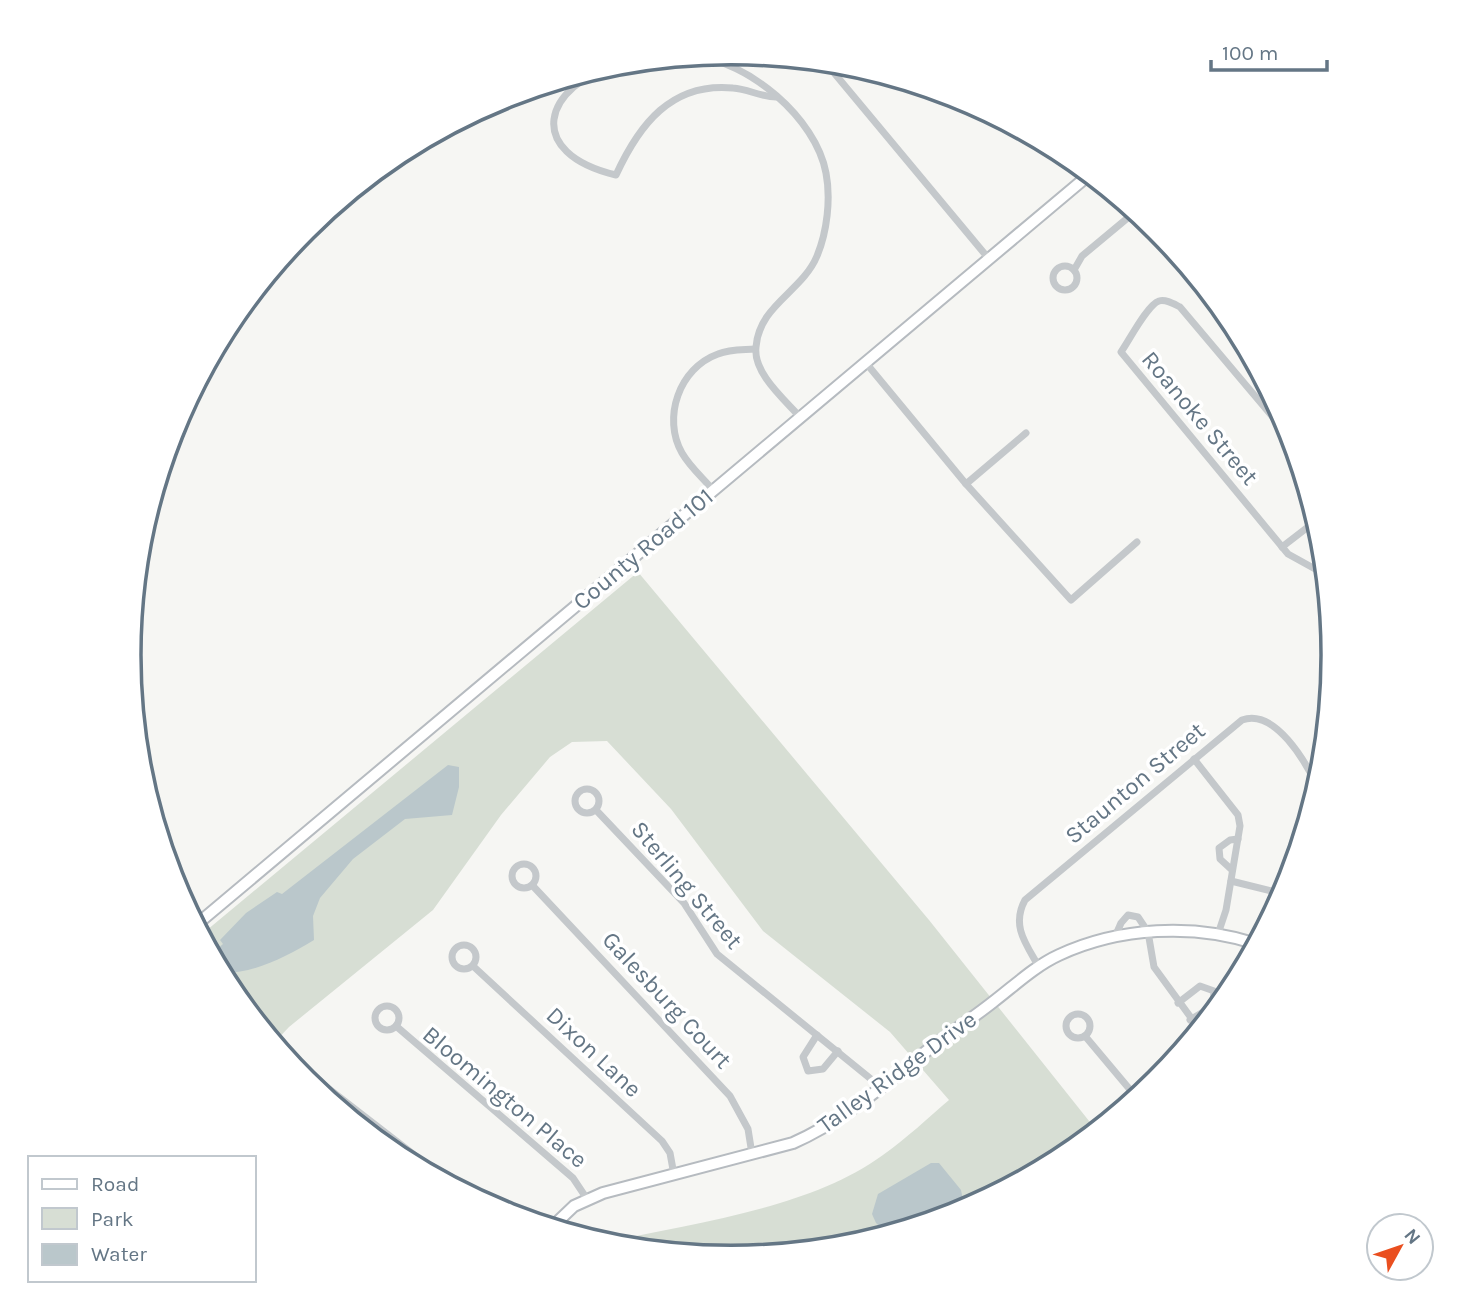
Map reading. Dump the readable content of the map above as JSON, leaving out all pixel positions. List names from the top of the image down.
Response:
{
  "streets": {
    "street": [
      "Roanoke Street",
      "County Road 101",
      "Staunton Street",
      "Sterling Street",
      "Galesburg Court",
      "Dixon Lane",
      "Talley Ridge Drive",
      "Bloomington Place"
    ]
  },
  "crossings": [
    ["Staunton Street", "Talley Ridge Drive"],
    ["Sterling Street", "Talley Ridge Drive"],
    ["Galesburg Court", "Talley Ridge Drive"],
    ["Dixon Lane", "Talley Ridge Drive"],
    ["Talley Ridge Drive", "Bloomington Place"]
  ],
  "legend": ["Road", "Park", "Water"],
  "scale_bar": "100 m",
  "north": "top right"
}
